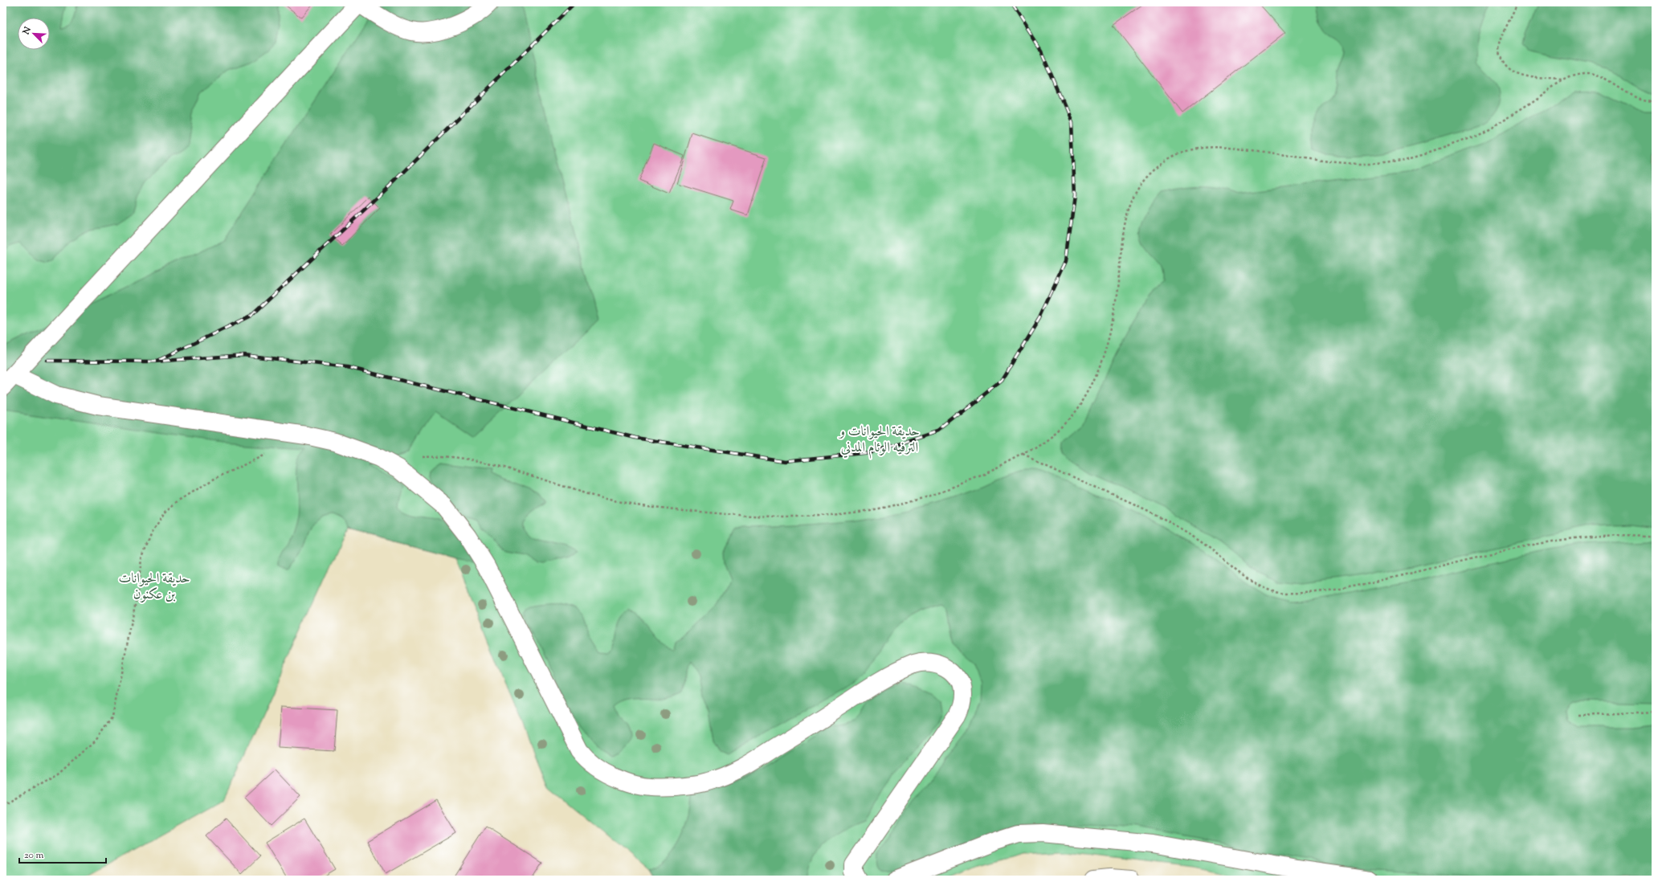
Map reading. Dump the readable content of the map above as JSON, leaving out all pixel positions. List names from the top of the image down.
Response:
{
  "parks": ["حديقة الحيوانات و الترفيه الوئام المدني", "حديقة الحيوانات بن عكنون"],
  "scale_bar": "20 m",
  "north": "top left"
}
